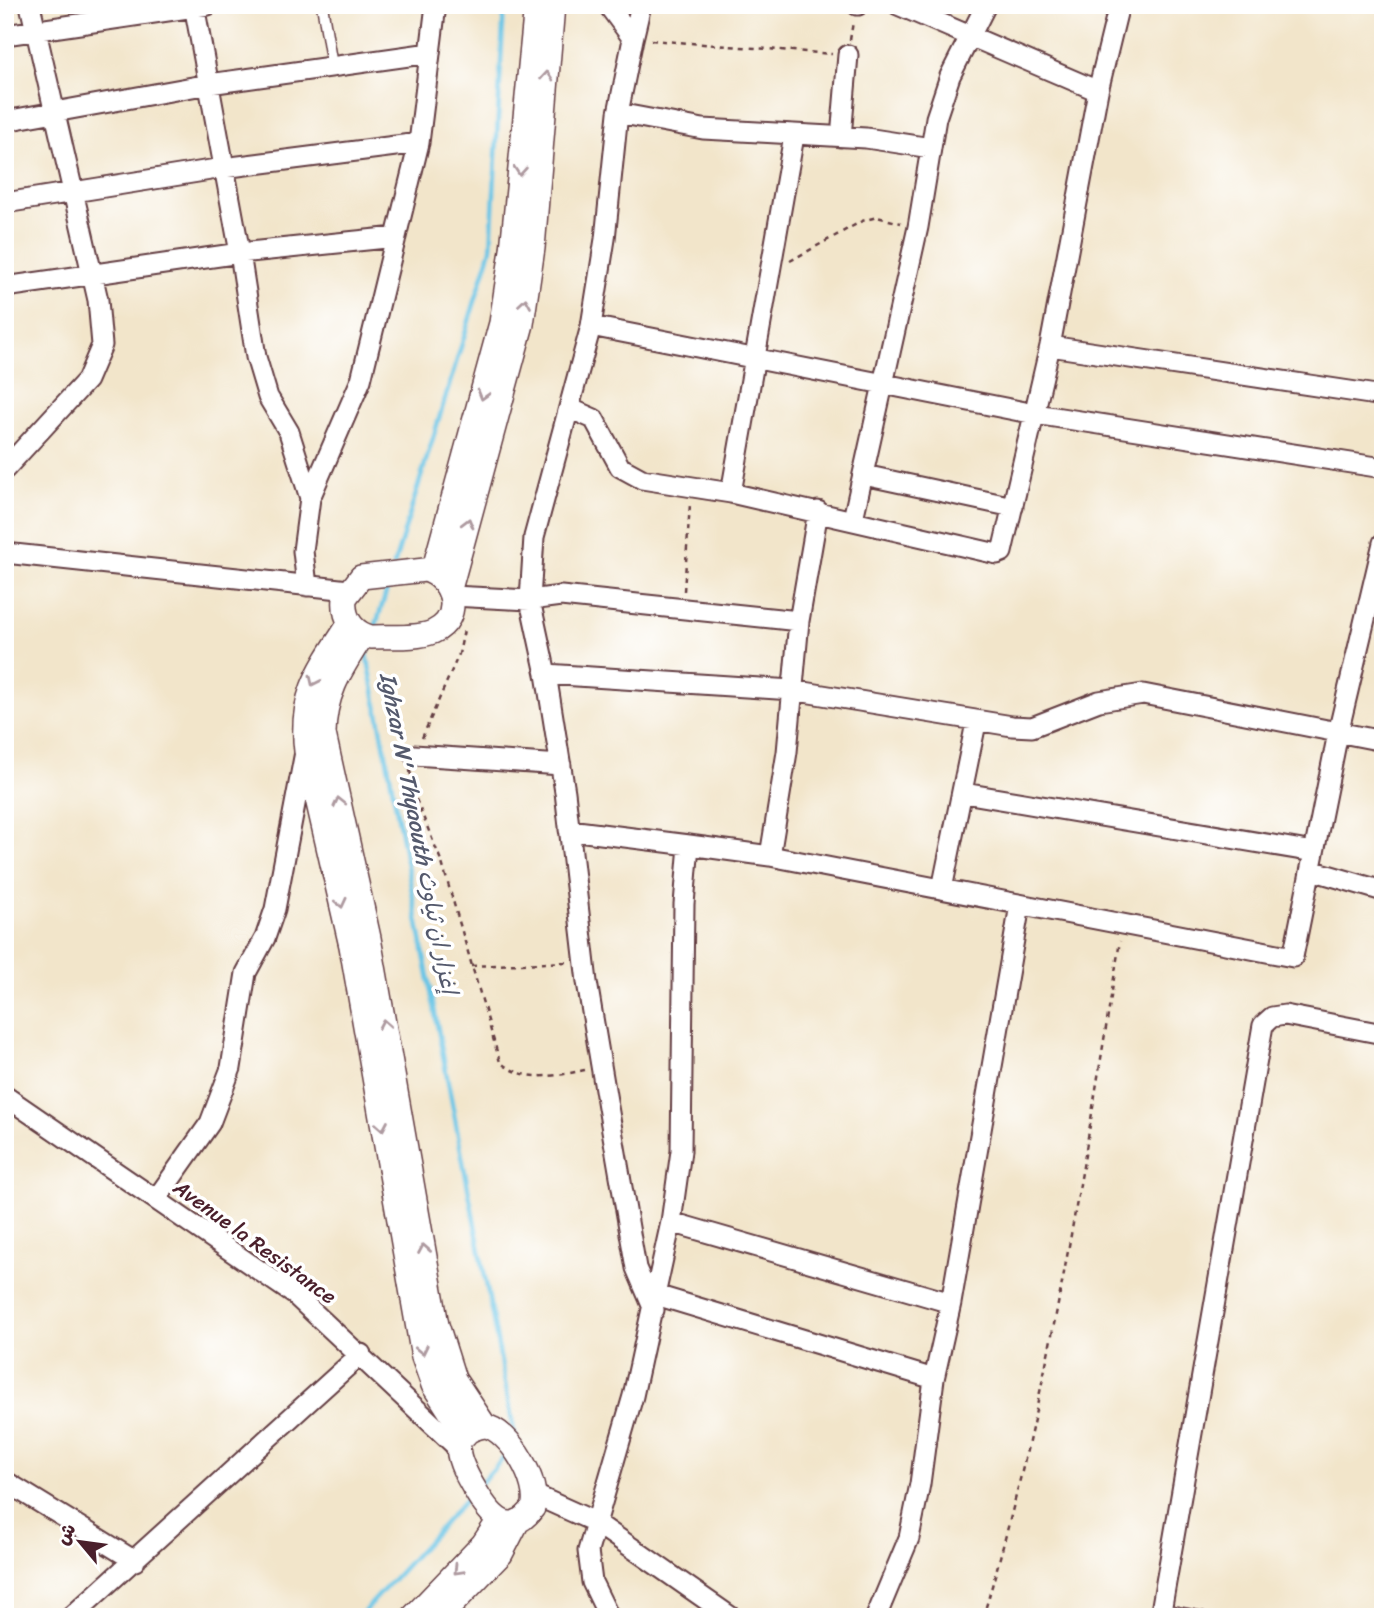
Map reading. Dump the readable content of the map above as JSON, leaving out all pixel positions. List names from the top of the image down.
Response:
{
  "streets": {
    "street": ["Avenue la Resistance"]
  },
  "water": ["Ighzar N' Thyaouth إغزار ان ثياوث"],
  "north": "top left"
}
